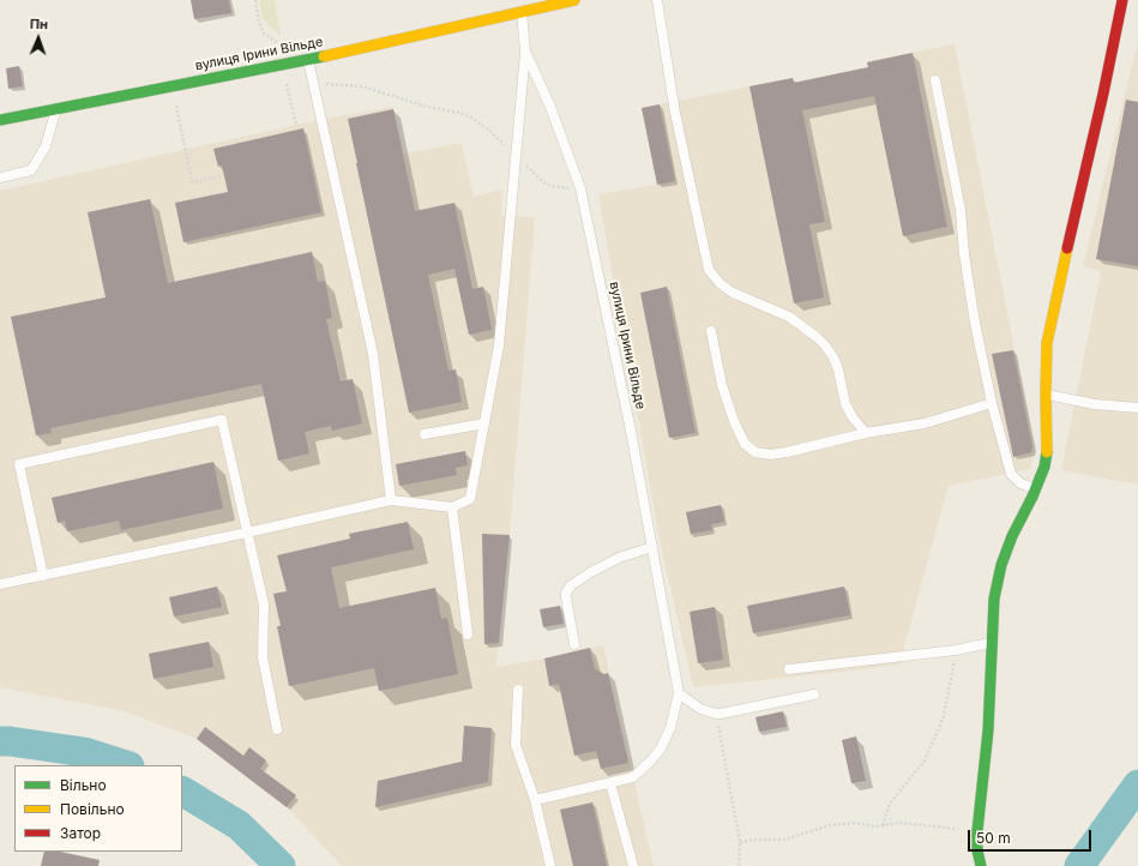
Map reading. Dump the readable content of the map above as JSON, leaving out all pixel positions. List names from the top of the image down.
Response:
{
  "streets": {
    "street": ["вулиця Ірини Вільде"]
  },
  "legend": ["Вільно", "Повільно", "Затор"],
  "scale_bar": "50 m",
  "north": "top"
}
